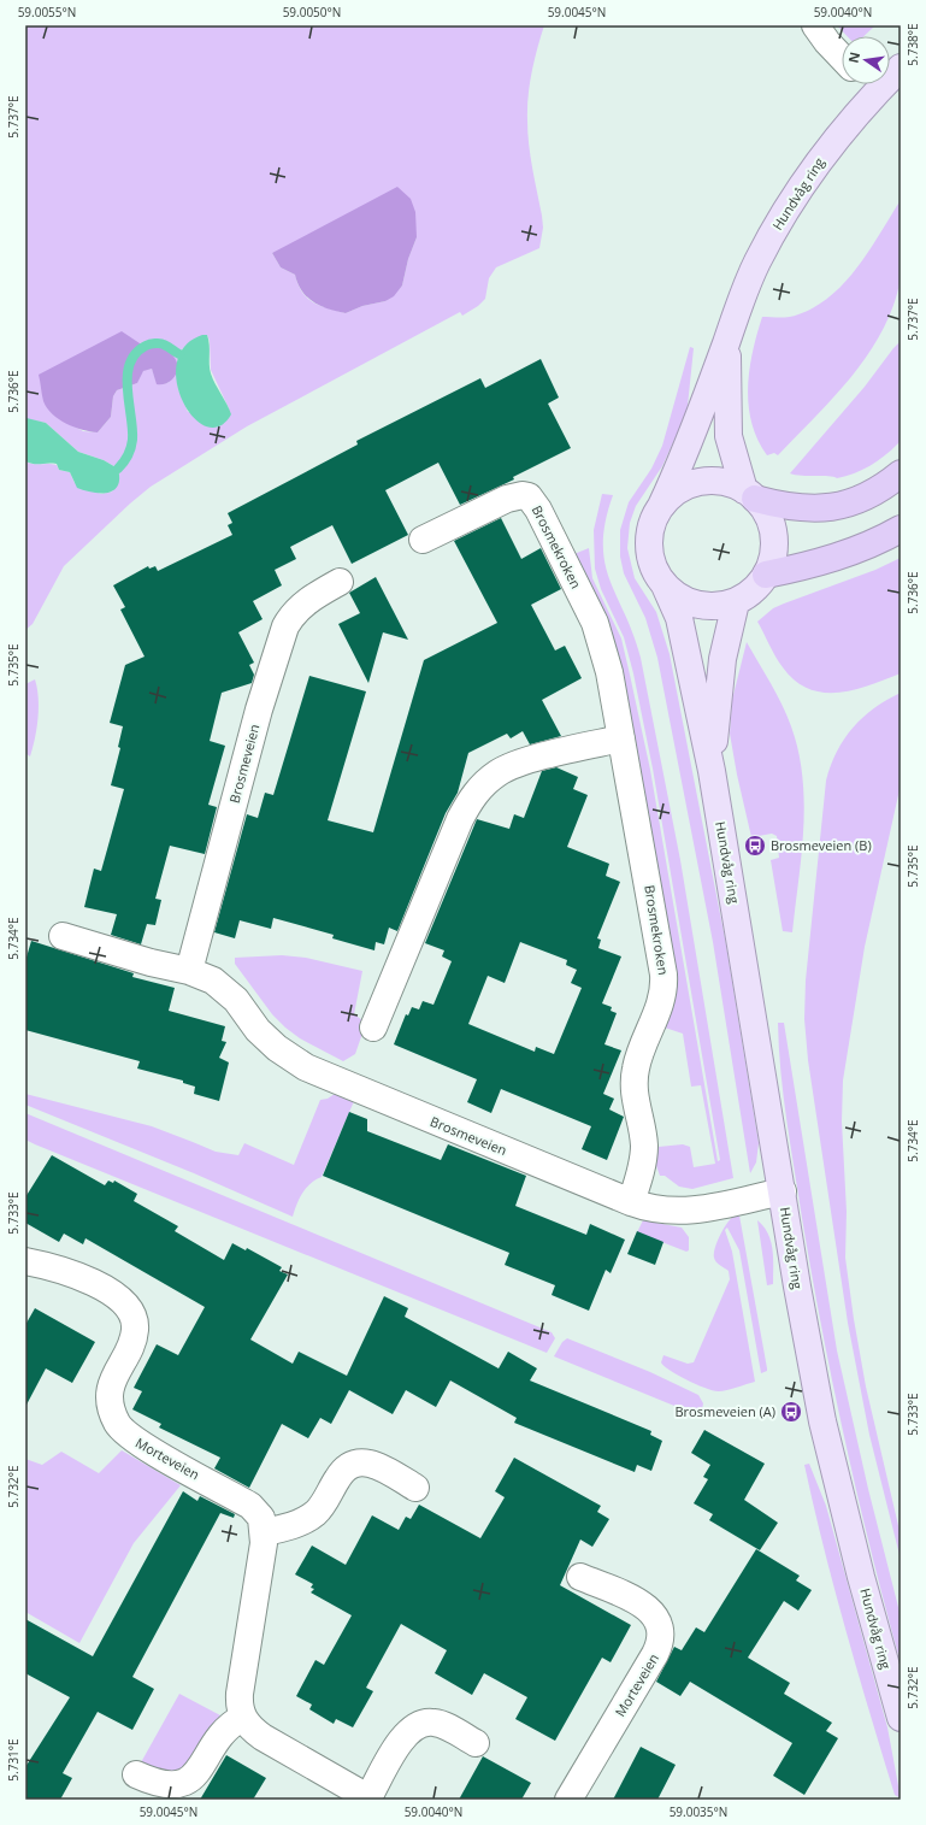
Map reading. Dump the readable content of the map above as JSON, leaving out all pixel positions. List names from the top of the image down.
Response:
{
  "streets": {
    "main road": ["Hundvåg ring"],
    "street": ["Brosmekroken", "Brosmeveien", "Morteveien"]
  },
  "crossings": [
    ["Hundvåg ring", "Brosmeveien"],
    ["Brosmekroken", "Brosmeveien"]
  ],
  "places": {
    "bus stop": ["Brosmeveien (B)", "Brosmeveien (A)"]
  },
  "north": "left",
  "coordinates": [
    "59.0055°N",
    "59.0050°N",
    "59.0045°N",
    "59.0040°N",
    "5.738°E",
    "5.737°E",
    "5.736°E",
    "5.735°E",
    "5.734°E",
    "5.733°E",
    "5.732°E",
    "5.731°E",
    "59.0035°N"
  ]
}
